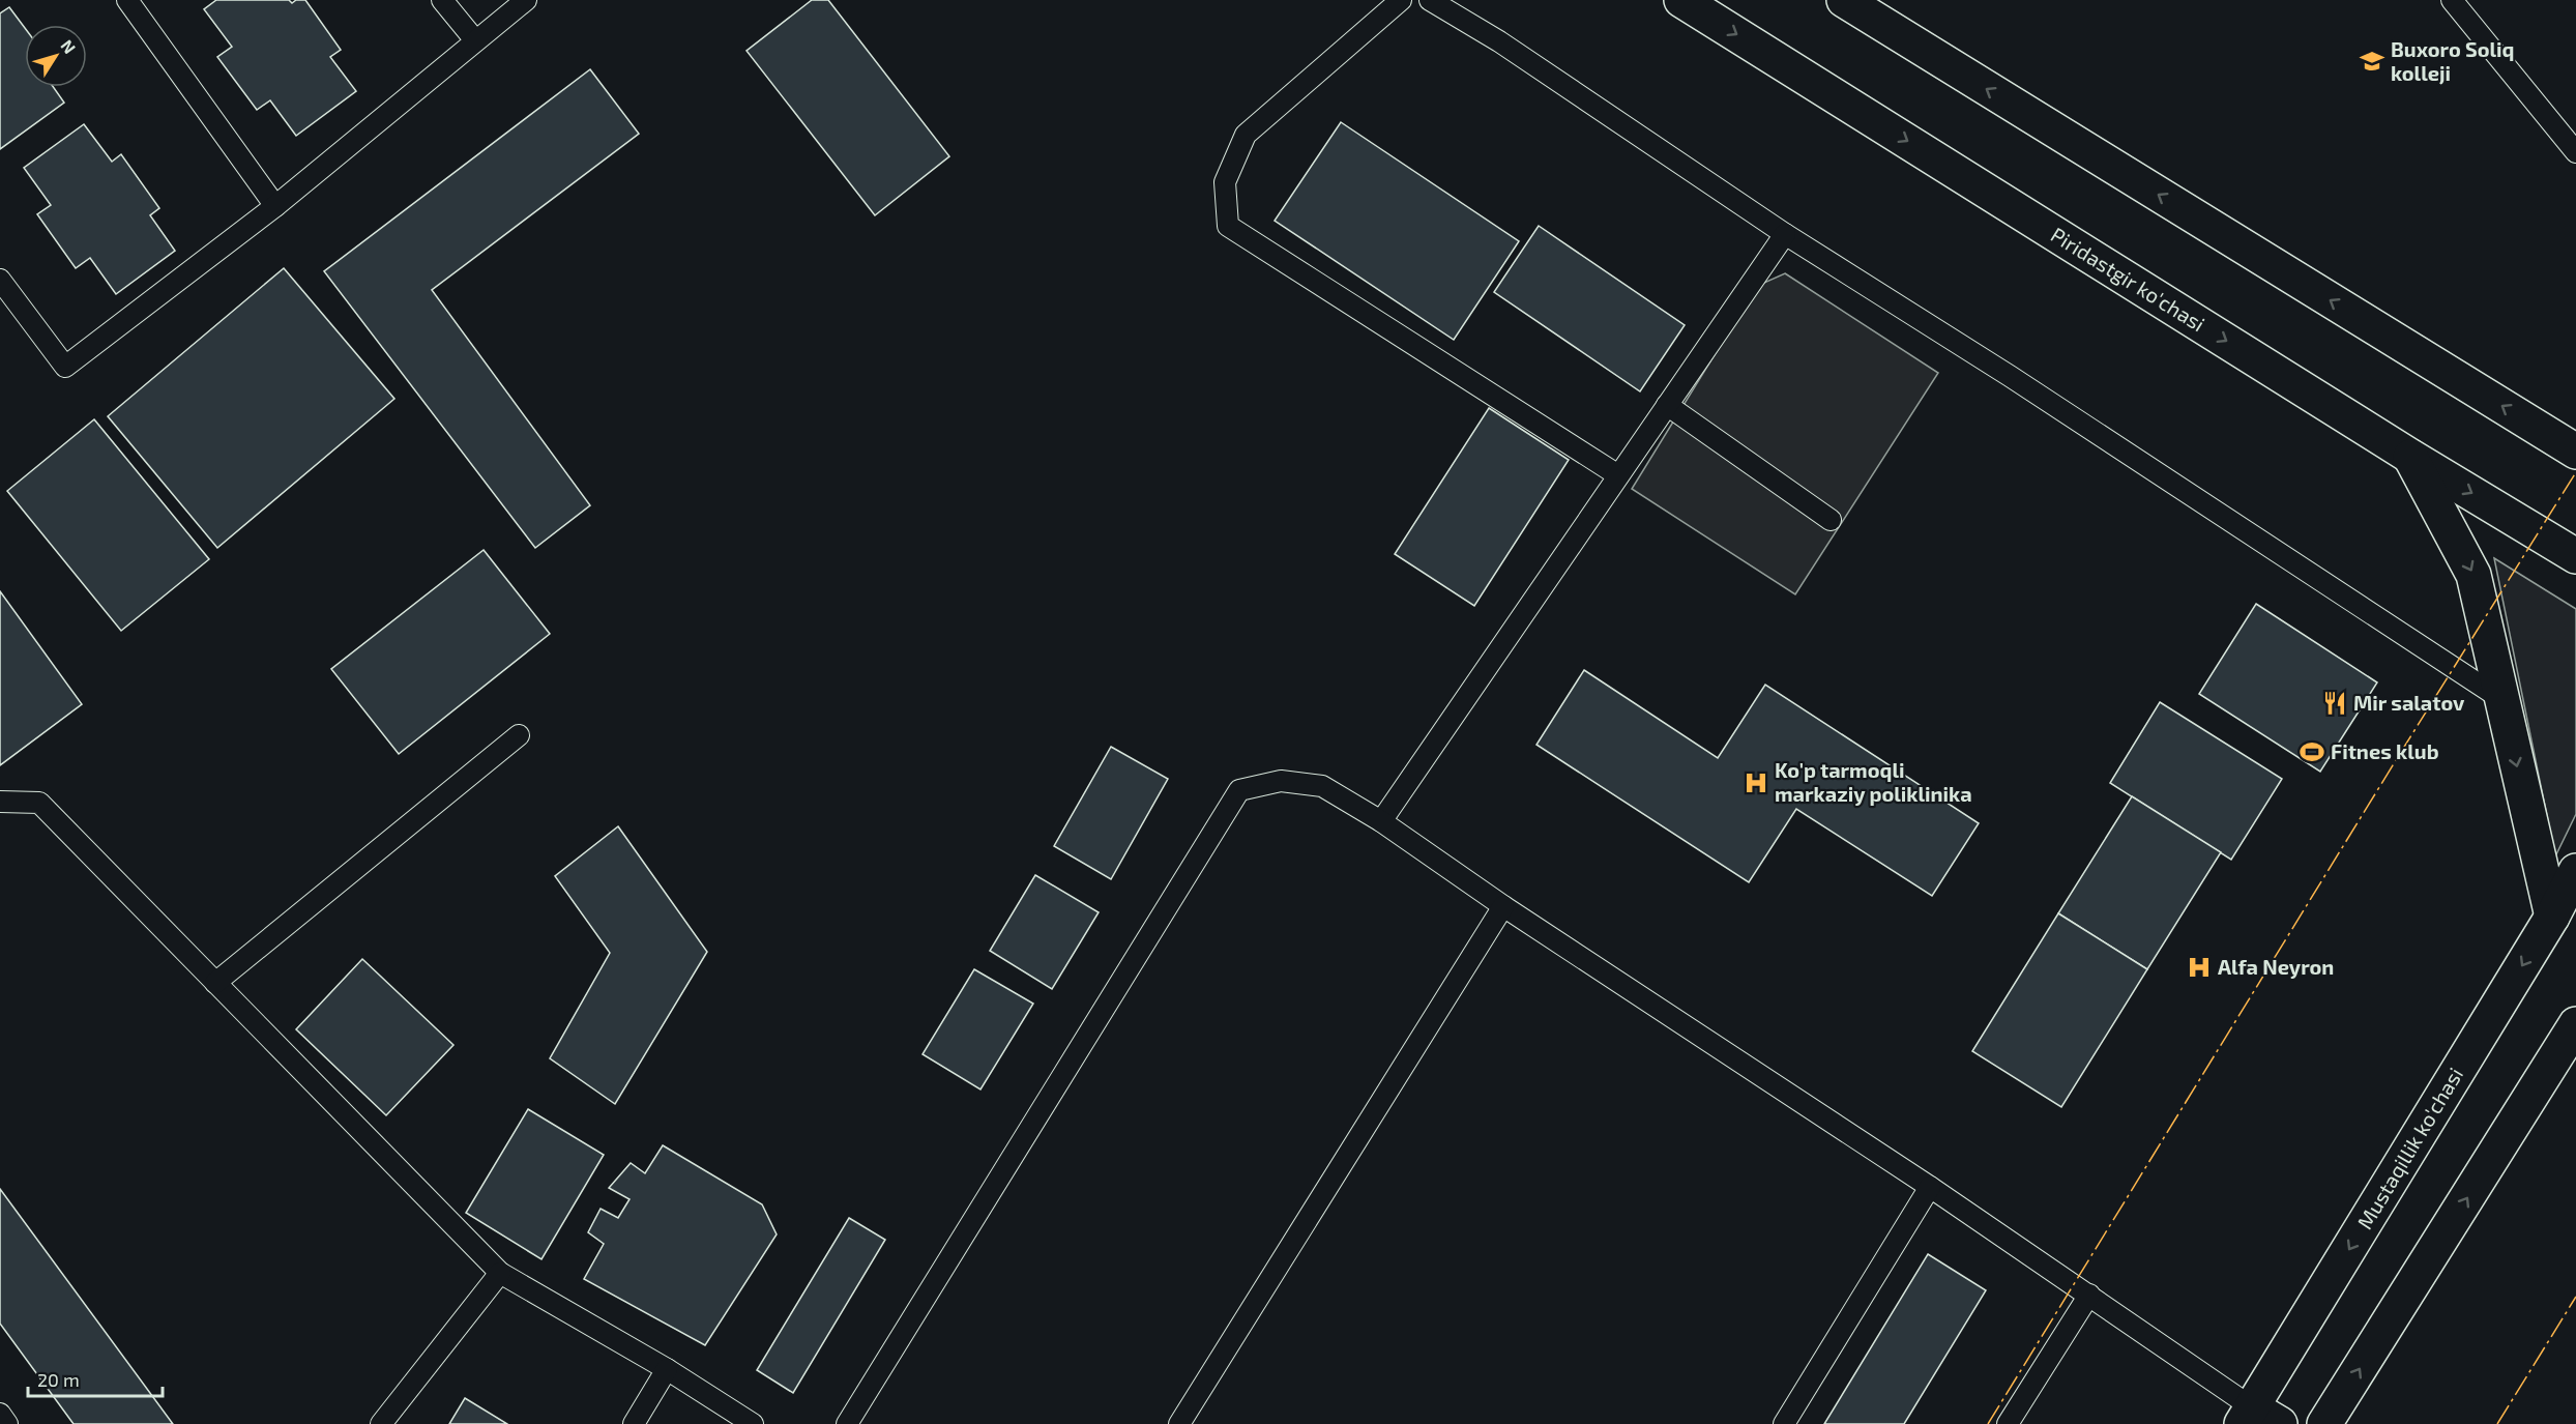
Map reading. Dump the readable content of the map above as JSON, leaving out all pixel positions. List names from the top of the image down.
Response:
{
  "streets": {
    "main road": ["Piridastgir ko'chasi", "Mustaqillik ko'chasi"]
  },
  "places": {
    "school or university": ["Buxoro Soliq kolleji"],
    "restaurant": ["Mir salatov"],
    "sports": ["Fitnes klub"],
    "hospital": ["Ko'p tarmoqli markaziy poliklinika", "Alfa Neyron"]
  },
  "scale_bar": "20 m",
  "north": "top right"
}
